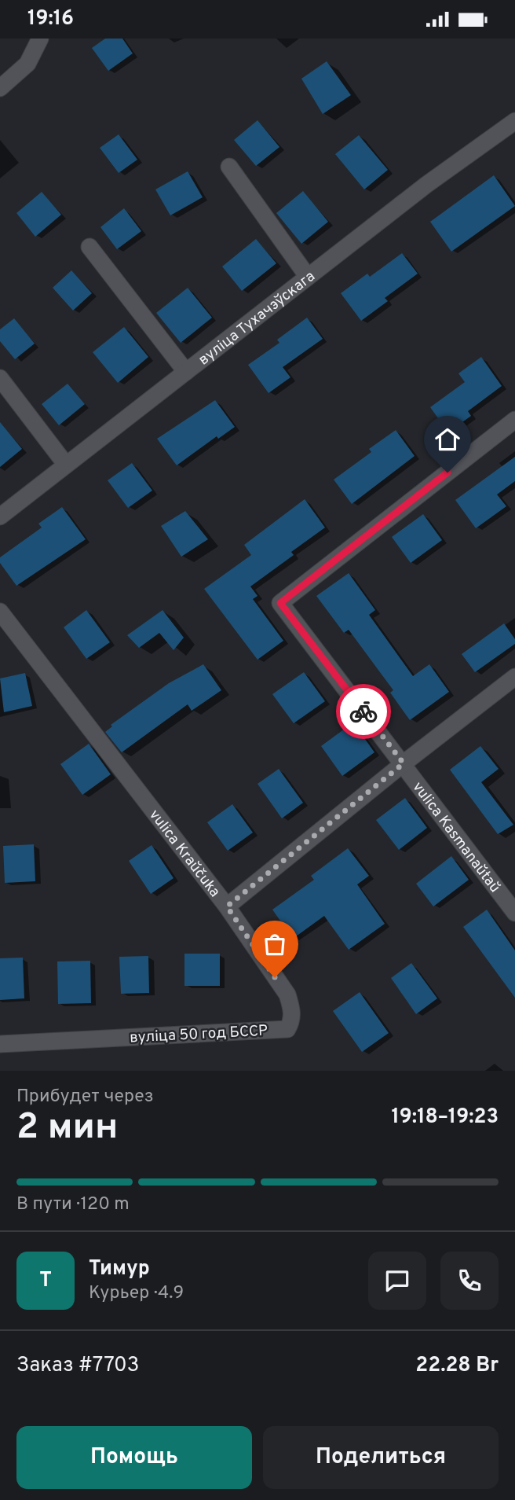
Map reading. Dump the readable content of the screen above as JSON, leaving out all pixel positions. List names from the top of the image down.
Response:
{
  "streets": {
    "street": [
      "вуліца Тухачэўскага",
      "vulica Kasmanaŭtaŭ",
      "vulica Kraŭčuka",
      "вуліца 50 год БССР"
    ]
  },
  "crossings": [
    ["vulica Kasmanaŭtaŭ", "vulica Kraŭčuka"],
    ["vulica Kraŭčuka", "вуліца 50 год БССР"]
  ],
  "page": {
    "status": "19:16",
    "heading": ["2 мин", "Прибудет через", "19:18–19:23"],
    "panel": [
      "Тимур",
      "Курьер · 4.9",
      "Заказ #7703",
      "22.28 Br"
    ],
    "bar": "В пути · 120 m",
    "round": "Т",
    "buttons": ["Помощь", "Поделиться"]
  }
}
